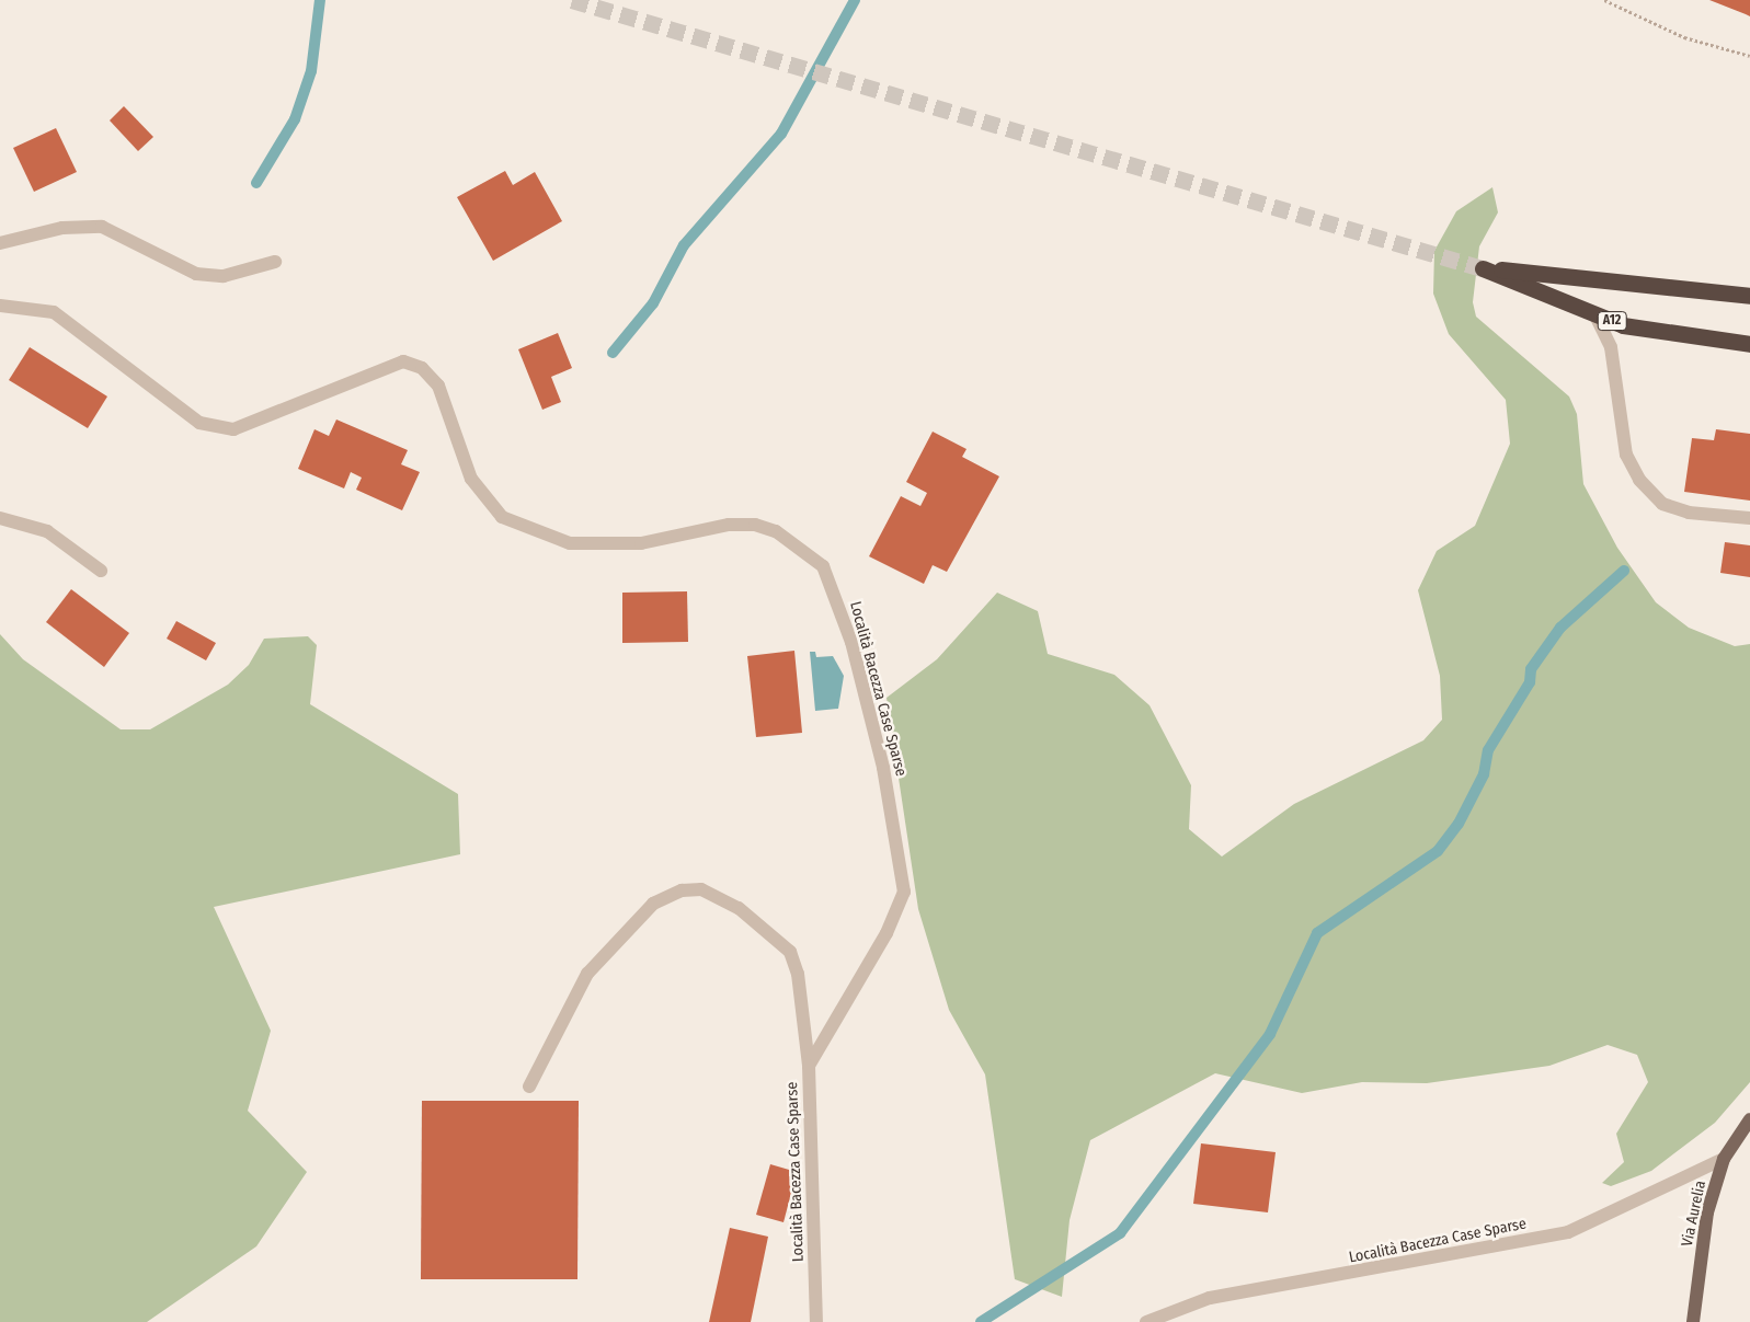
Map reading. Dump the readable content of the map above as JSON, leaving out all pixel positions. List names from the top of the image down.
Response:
{
  "streets": {
    "highway": ["A12"],
    "main road": ["Via Aurelia"],
    "street": ["Località Bacezza Case Sparse"]
  },
  "crossings": [
    ["Località Bacezza Case Sparse", "Via Aurelia"]
  ]
}
